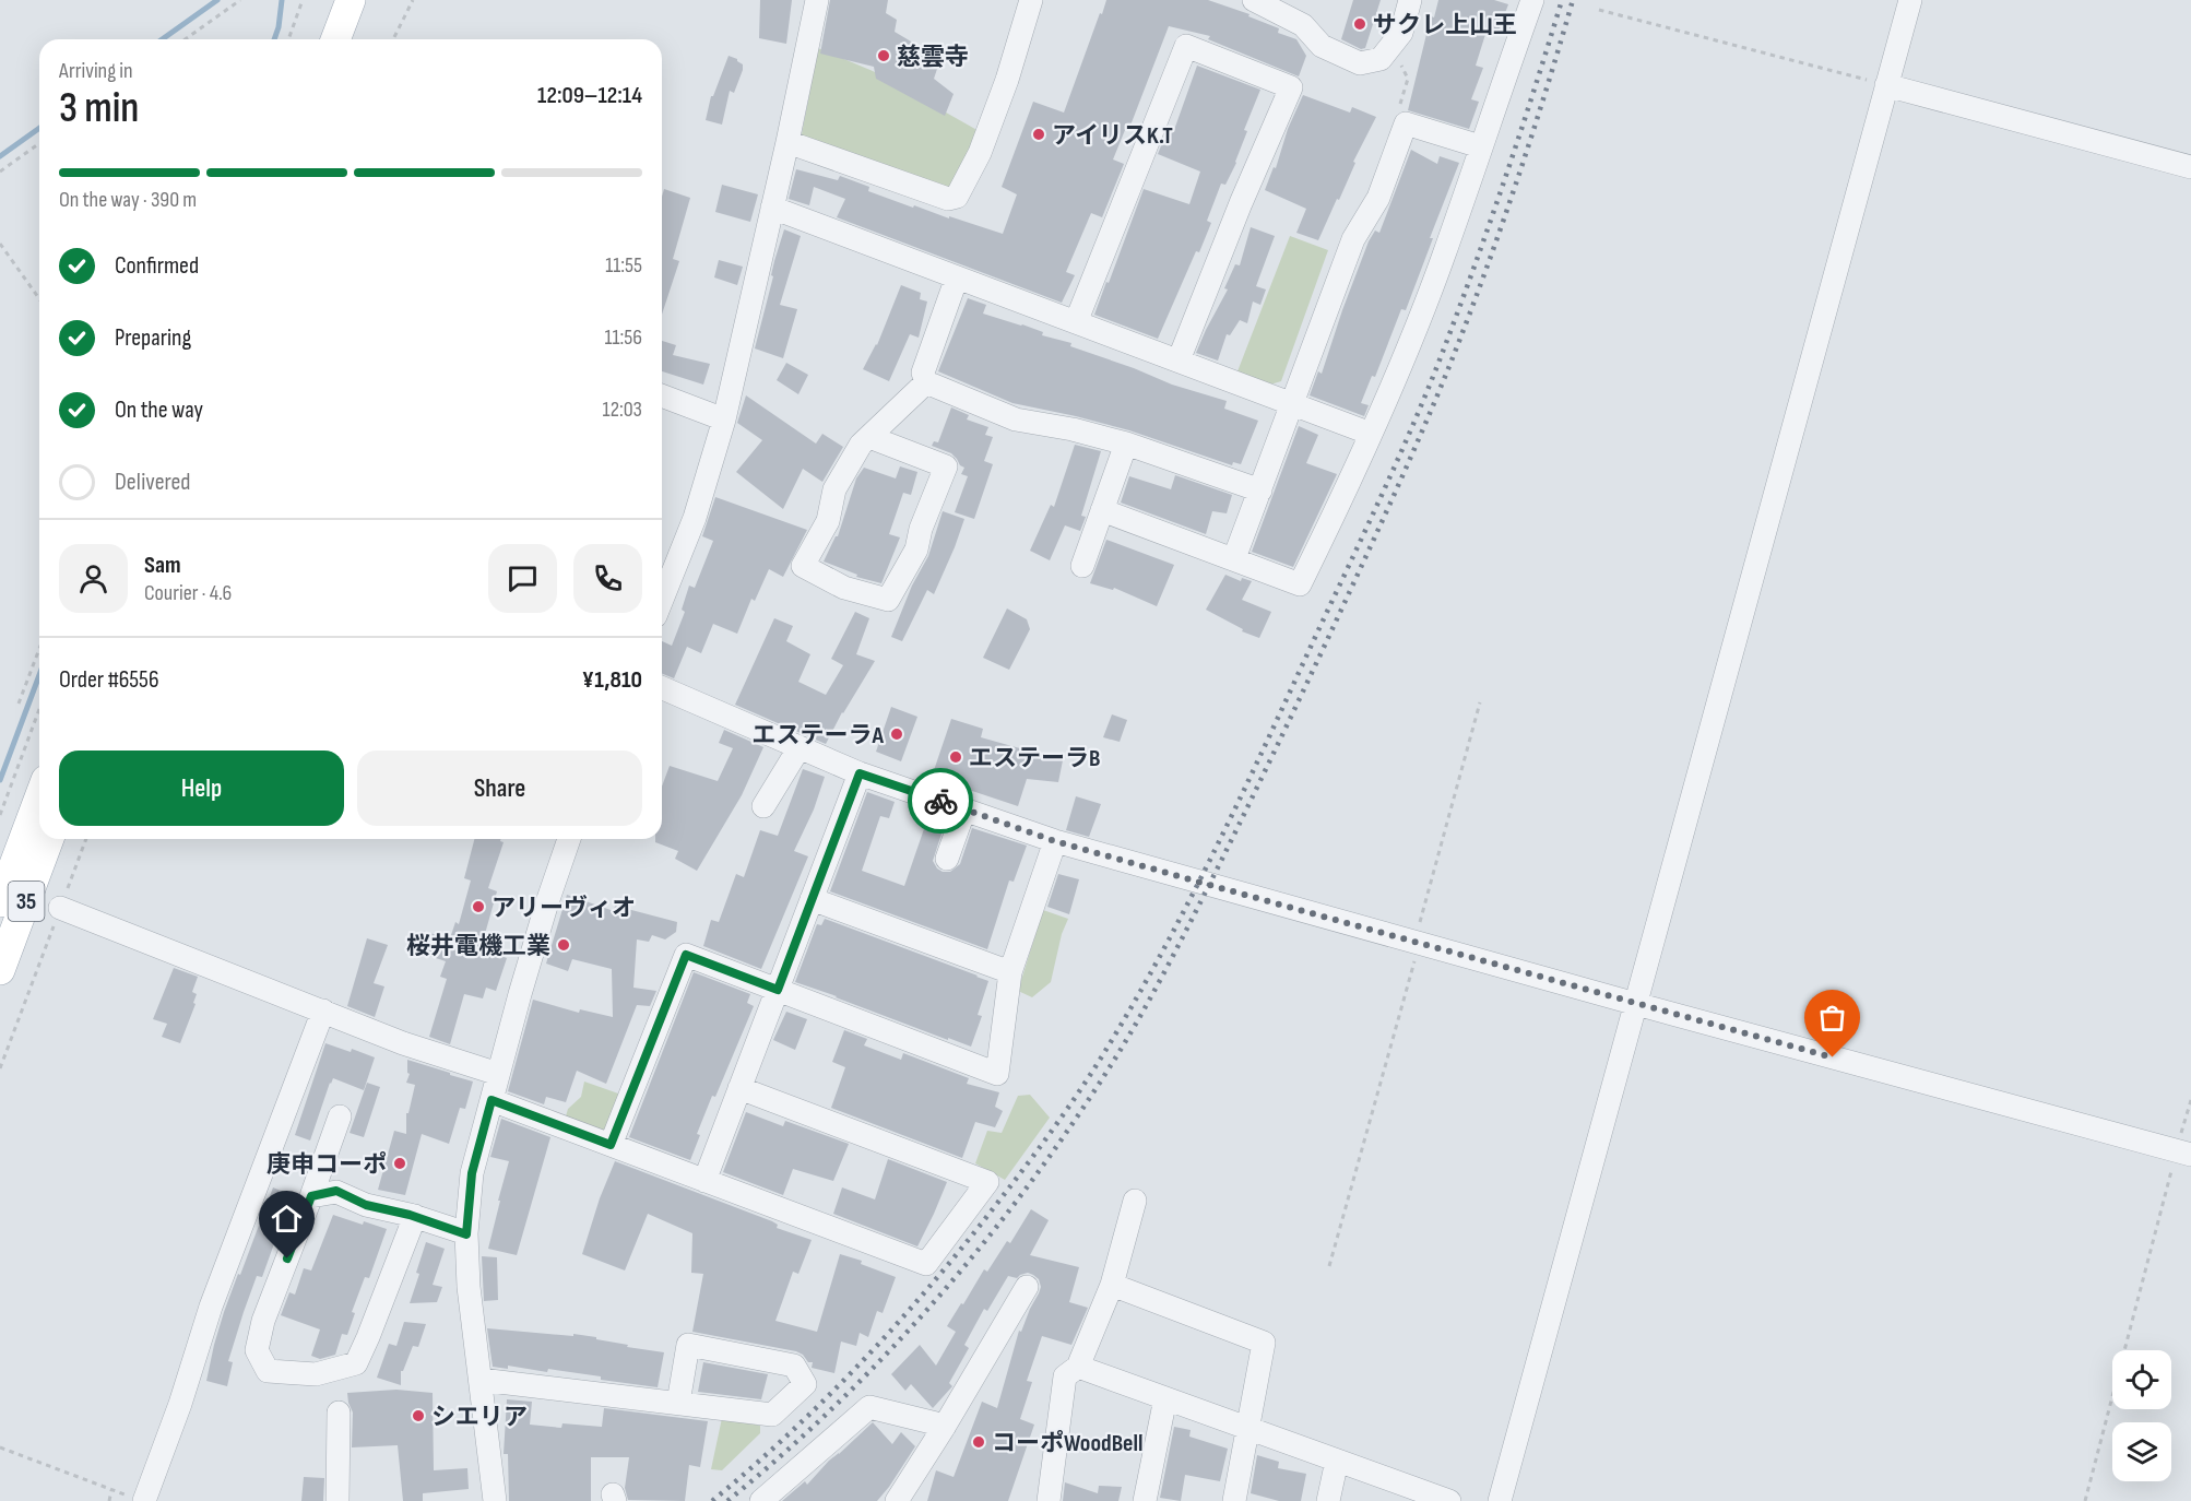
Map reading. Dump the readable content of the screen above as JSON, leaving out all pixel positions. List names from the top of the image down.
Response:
{
  "streets": {
    "main road": ["35"]
  },
  "places": [
    "サクレ上山王",
    "慈雲寺",
    "アイリスK.T",
    "エステーラA",
    "エステーラB",
    "アリーヴィオ",
    "桜井電機工業",
    "庚申コーポ",
    "シエリア",
    "コーポWoodBell"
  ],
  "page": {
    "heading": ["3 min", "Arriving in", "12:09–12:14"],
    "panel": [
      "Sam",
      "Courier · 4.6",
      "Order #6556",
      "¥1,810"
    ],
    "bar": "On the way · 390 m",
    "list": [
      ["Confirmed", "11:55"],
      ["Preparing", "11:56"],
      ["On the way", "12:03"],
      "Delivered"
    ],
    "buttons": ["Help", "Share"]
  }
}
